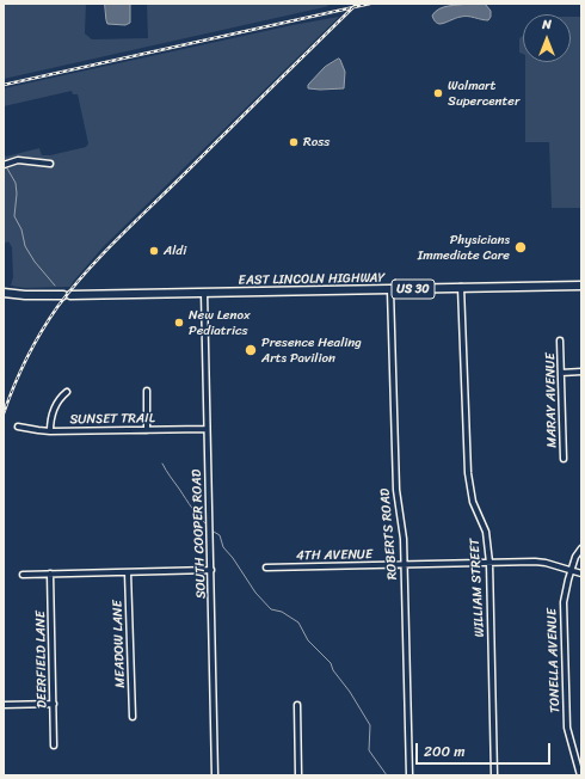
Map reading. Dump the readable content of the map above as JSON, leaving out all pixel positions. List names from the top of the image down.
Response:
{
  "streets": {
    "main road": ["EAST LINCOLN HIGHWAY", "US 30"],
    "street": [
      "MARAY AVENUE",
      "SUNSET TRAIL",
      "SOUTH COOPER ROAD",
      "ROBERTS ROAD",
      "4TH AVENUE",
      "WILLIAM STREET",
      "MEADOW LANE",
      "DEERFIELD LANE",
      "TONELLA AVENUE"
    ]
  },
  "crossings": [
    ["EAST LINCOLN HIGHWAY", "SOUTH COOPER ROAD"],
    ["EAST LINCOLN HIGHWAY", "ROBERTS ROAD"],
    ["EAST LINCOLN HIGHWAY", "WILLIAM STREET"],
    ["SUNSET TRAIL", "SOUTH COOPER ROAD"],
    ["ROBERTS ROAD", "4TH AVENUE"],
    ["4TH AVENUE", "WILLIAM STREET"],
    ["4TH AVENUE", "TONELLA AVENUE"]
  ],
  "places": [
    "Walmart Supercenter",
    "Ross",
    "Physicians Immediate Care",
    "Aldi",
    "New Lenox Pediatrics",
    "Presence Healing Arts Pavilion"
  ],
  "scale_bar": "200 m",
  "north": "top"
}
